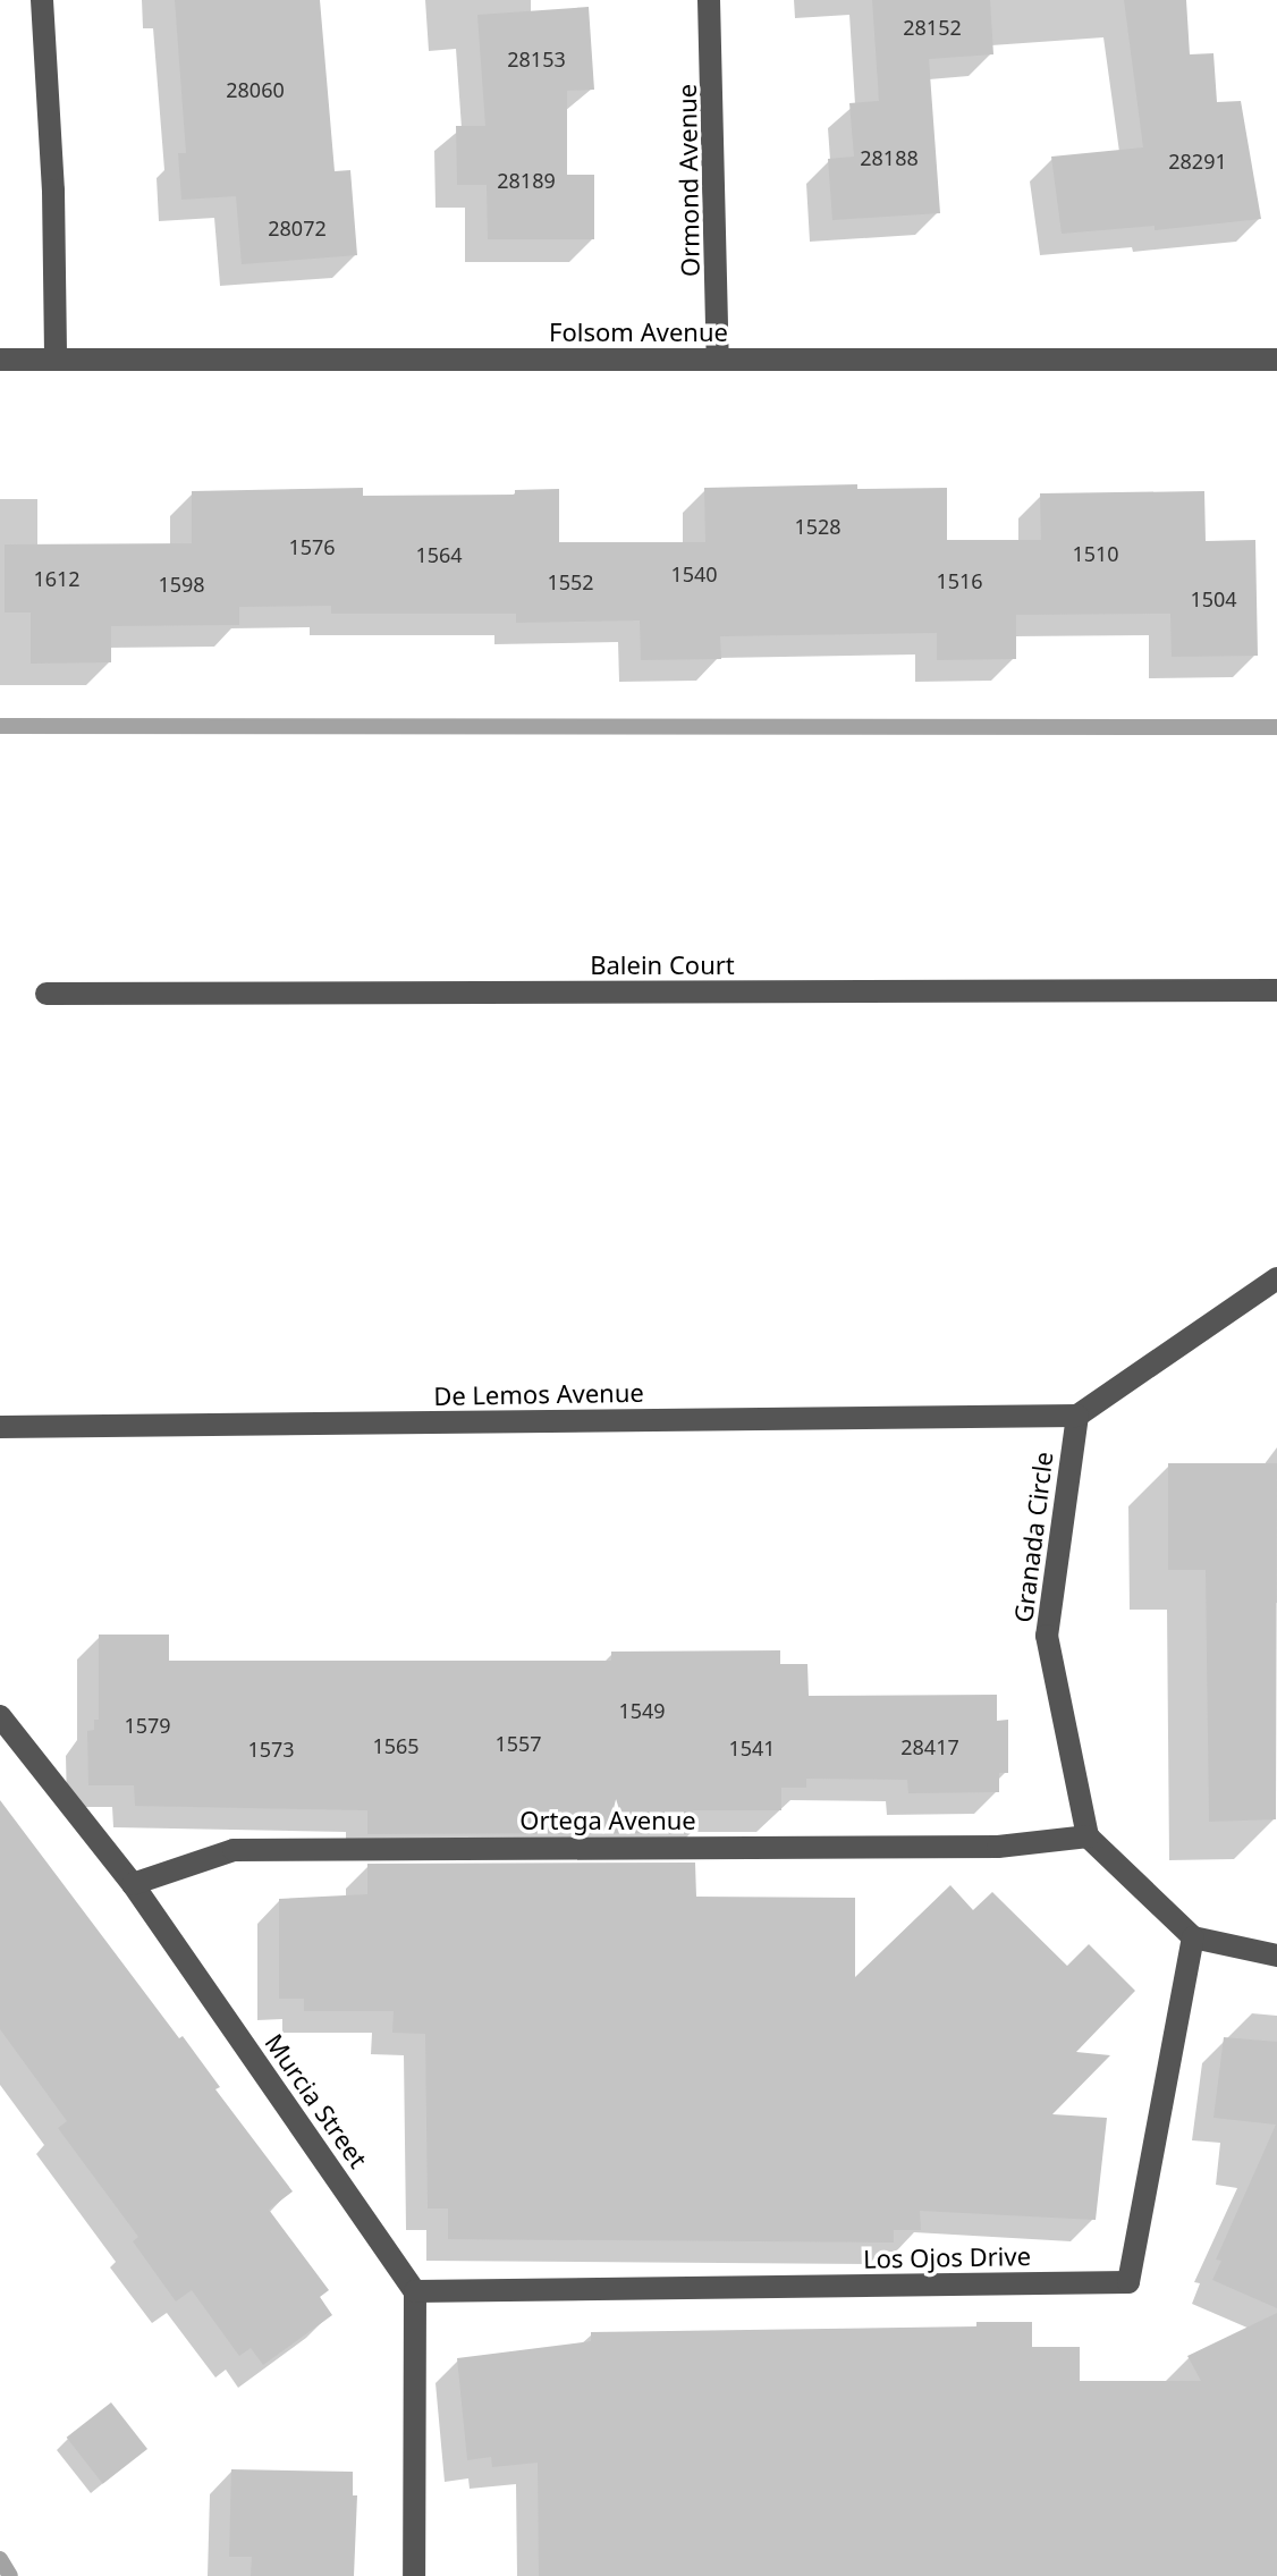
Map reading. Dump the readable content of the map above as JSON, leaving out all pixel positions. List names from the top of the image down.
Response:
{
  "streets": {
    "street": [
      "Ormond Avenue",
      "Folsom Avenue",
      "Balein Court",
      "De Lemos Avenue",
      "Granada Circle",
      "Ortega Avenue",
      "Murcia Street",
      "Los Ojos Drive"
    ]
  },
  "crossings": [
    ["Ormond Avenue", "Folsom Avenue"],
    ["De Lemos Avenue", "Granada Circle"],
    ["Granada Circle", "Ortega Avenue"],
    ["Ortega Avenue", "Murcia Street"],
    ["Murcia Street", "Los Ojos Drive"]
  ],
  "house_numbers": [
    "28152",
    "28153",
    "28060",
    "28188",
    "28291",
    "28189",
    "28072",
    "1528",
    "1576",
    "1510",
    "1564",
    "1540",
    "1612",
    "1516",
    "1552",
    "1598",
    "1504",
    "1549",
    "1579",
    "1557",
    "1565",
    "28417",
    "1541",
    "1573"
  ]
}
